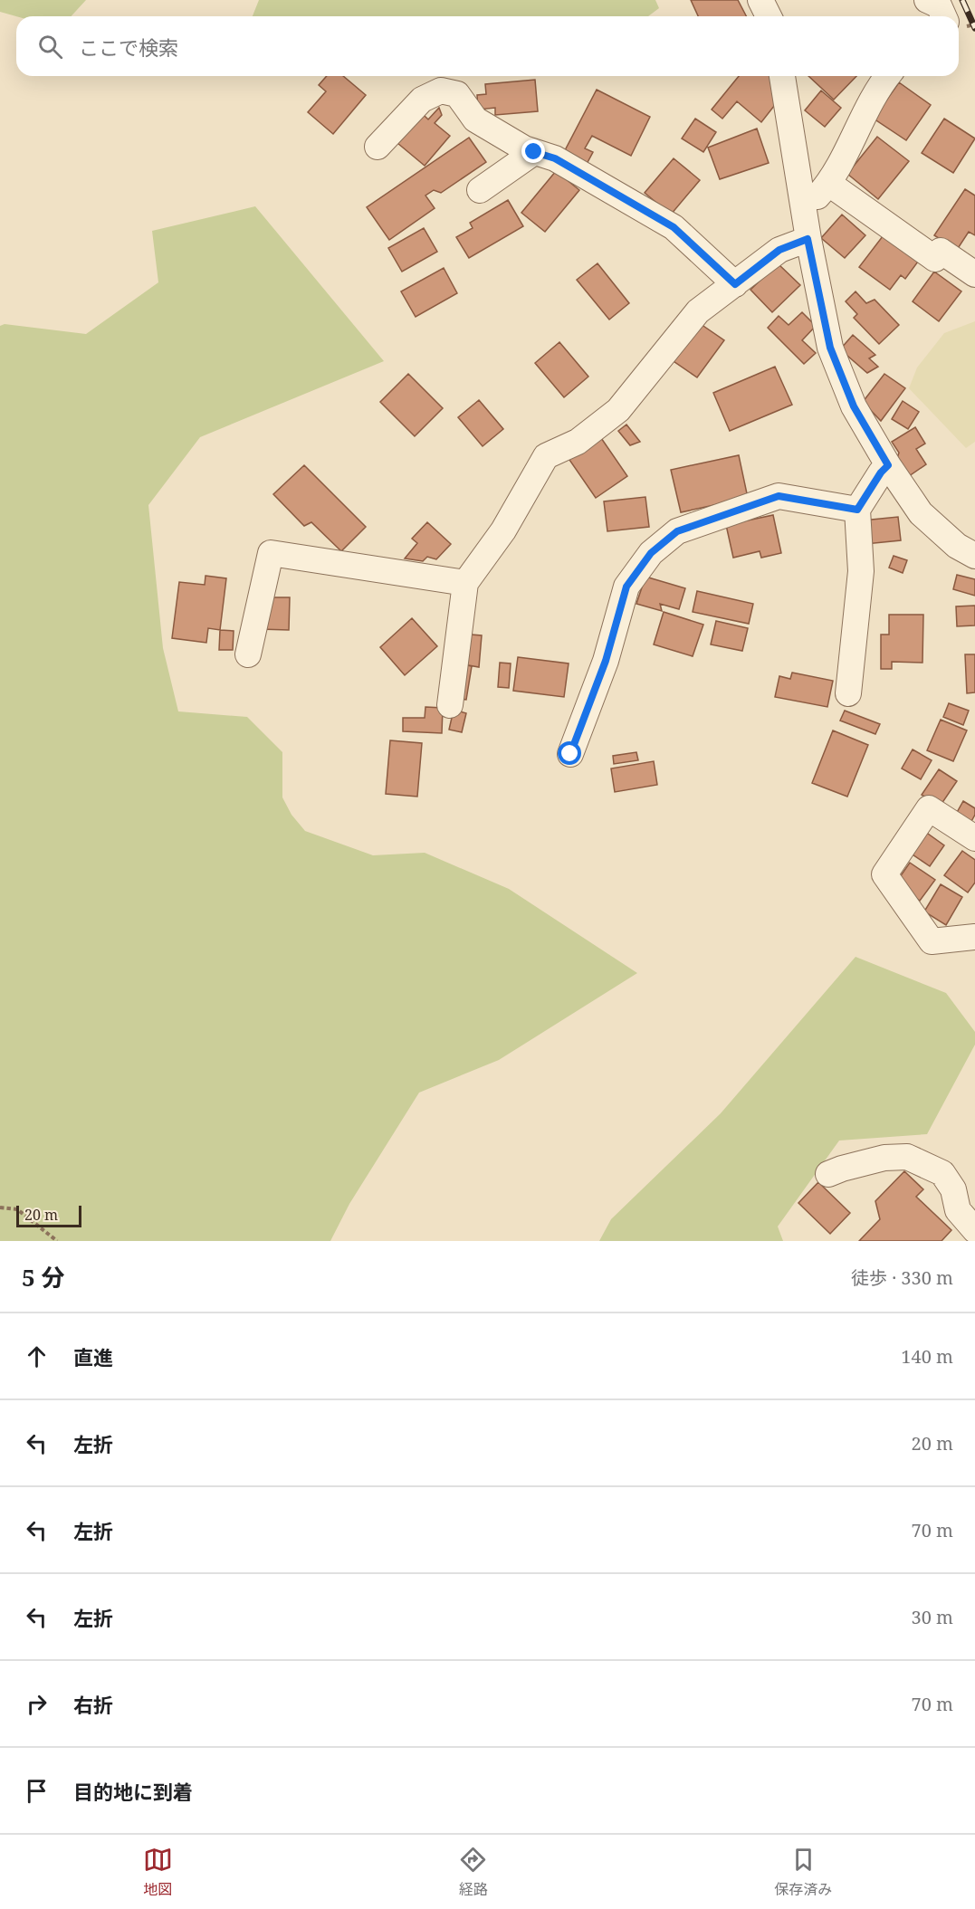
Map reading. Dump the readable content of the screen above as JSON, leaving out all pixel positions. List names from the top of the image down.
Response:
{
  "scale_bar": "20 m",
  "page": {
    "search": "ここで検索",
    "scale": "20 m",
    "heading": ["5 分", "徒歩 · 330 m"],
    "list": [
      ["直進", "140 m"],
      ["左折", "20 m"],
      ["左折", "70 m"],
      ["左折", "30 m"],
      ["右折", "70 m"],
      "目的地に到着"
    ],
    "nav": ["地図", "経路", "保存済み"]
  }
}
